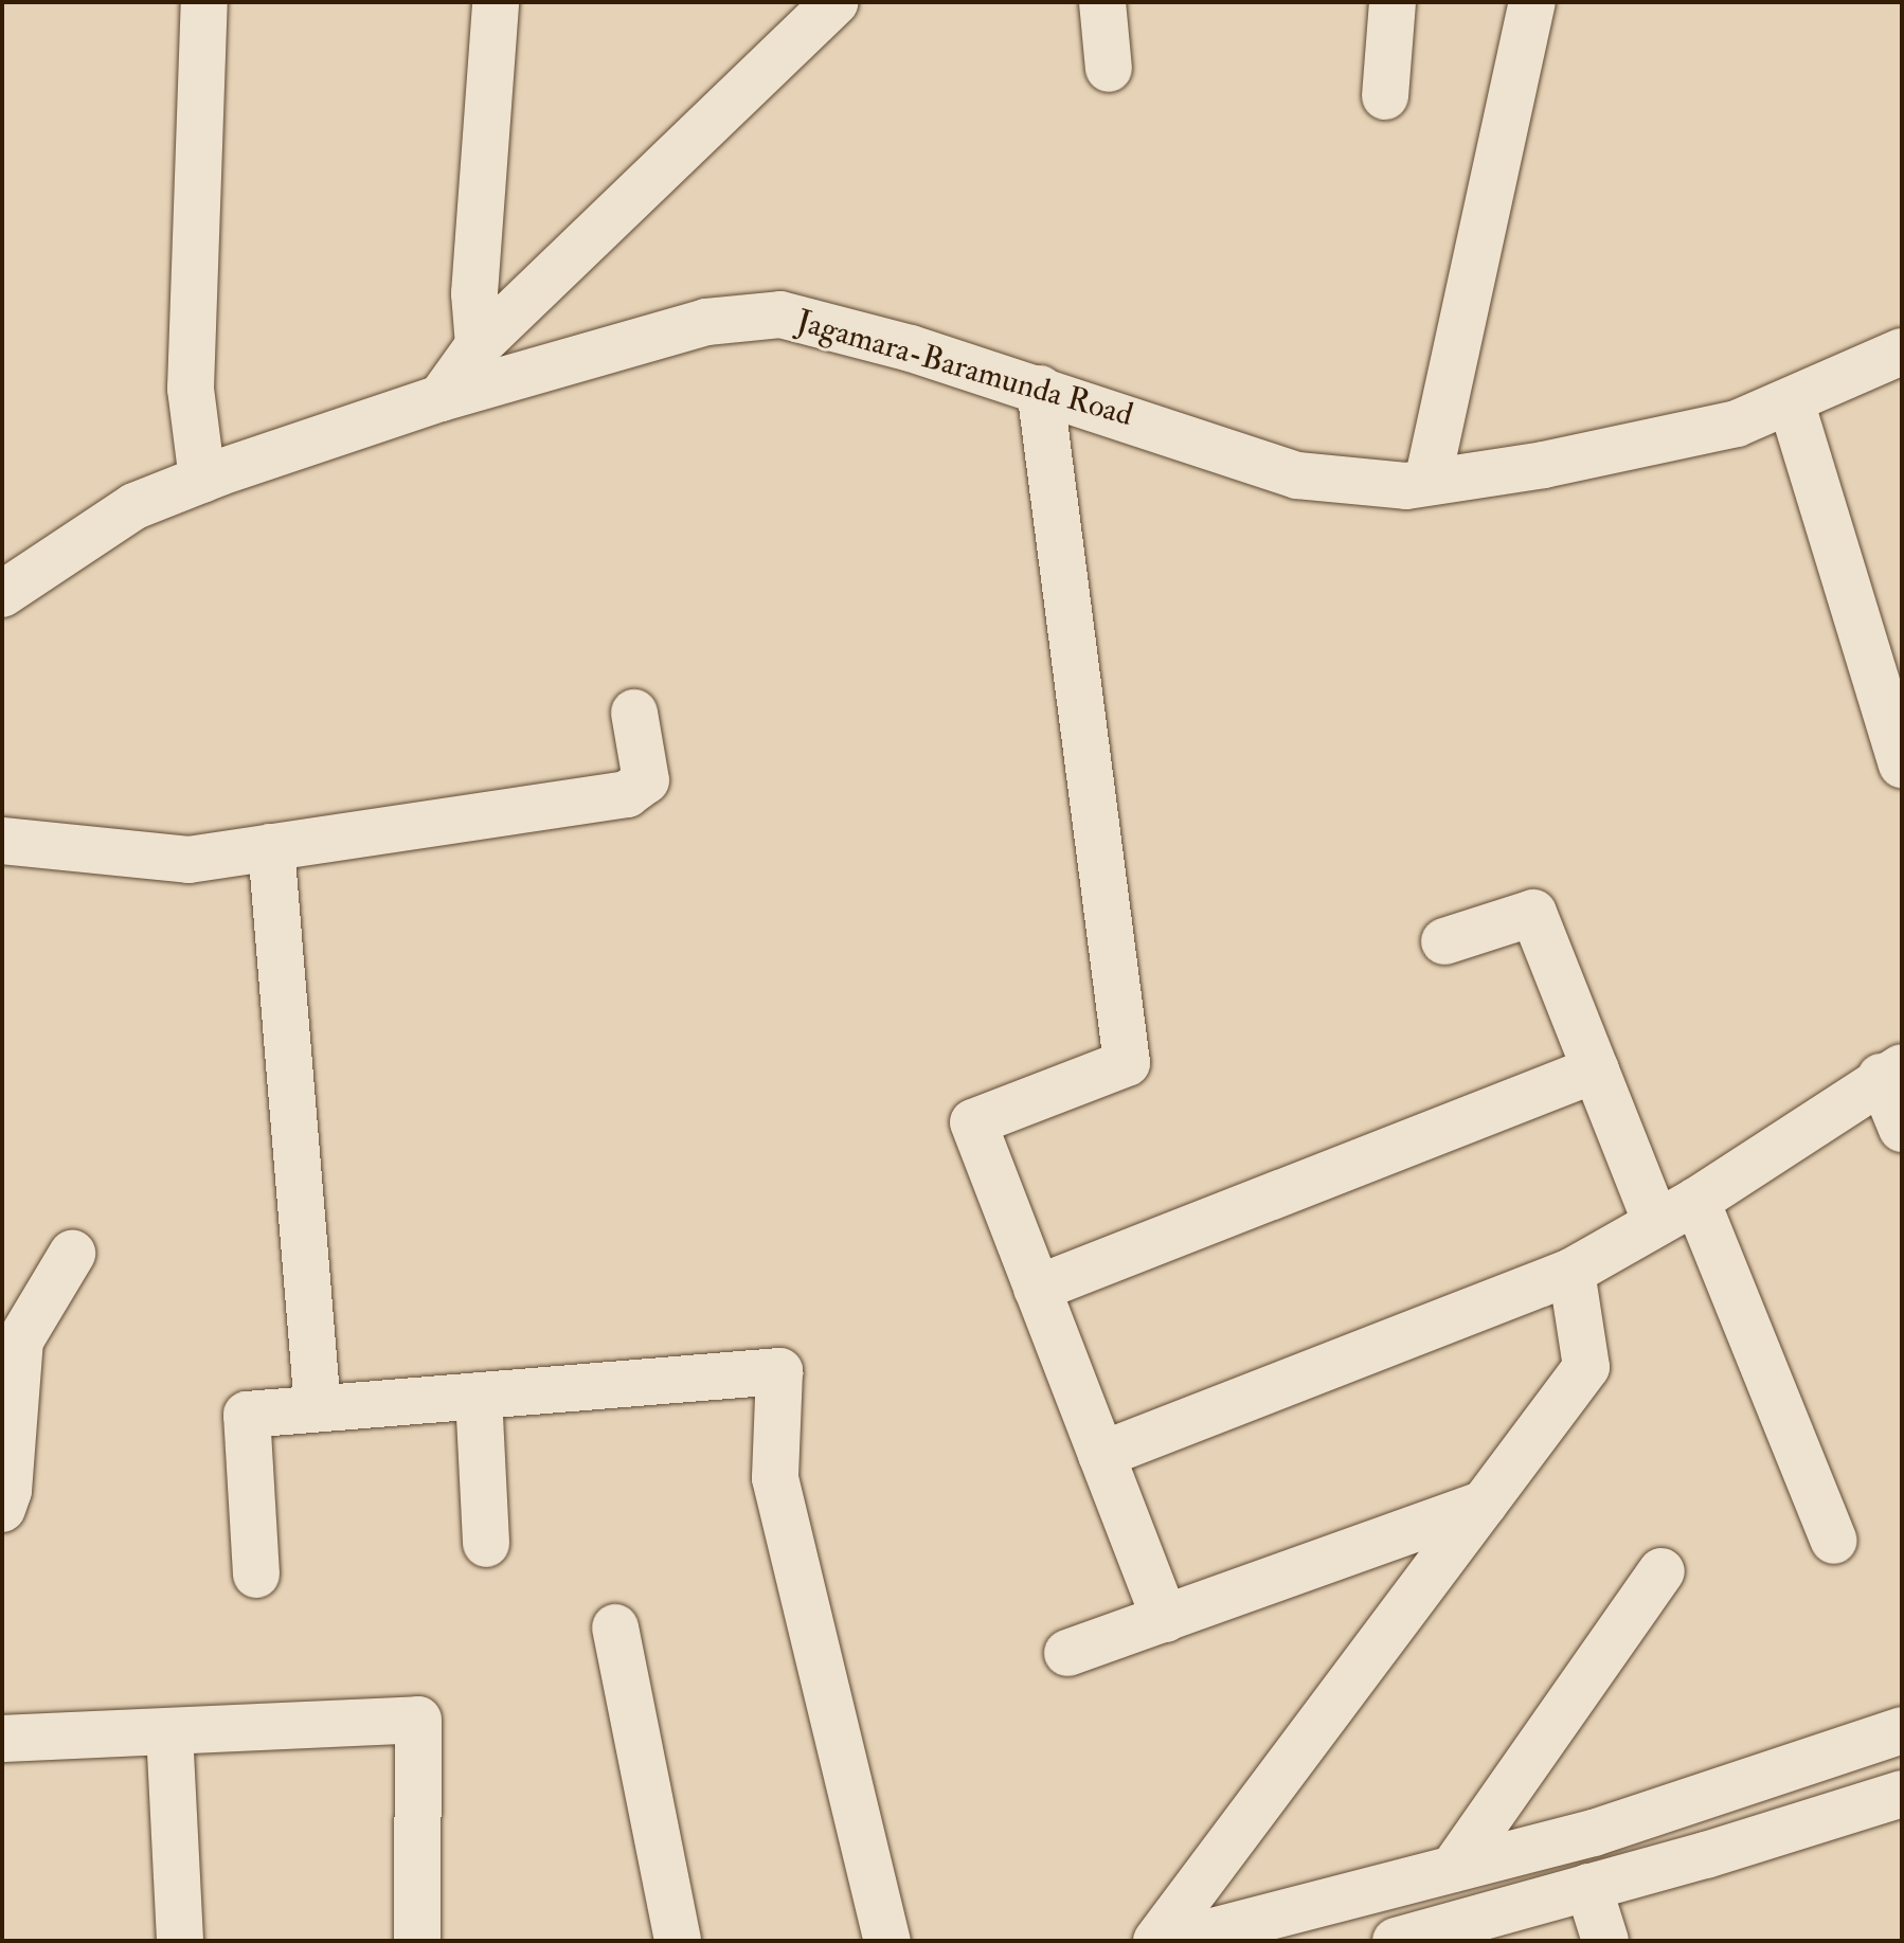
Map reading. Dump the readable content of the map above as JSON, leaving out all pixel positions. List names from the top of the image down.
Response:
{
  "streets": {
    "street": ["Jagamara-Baramunda Road"]
  }
}
